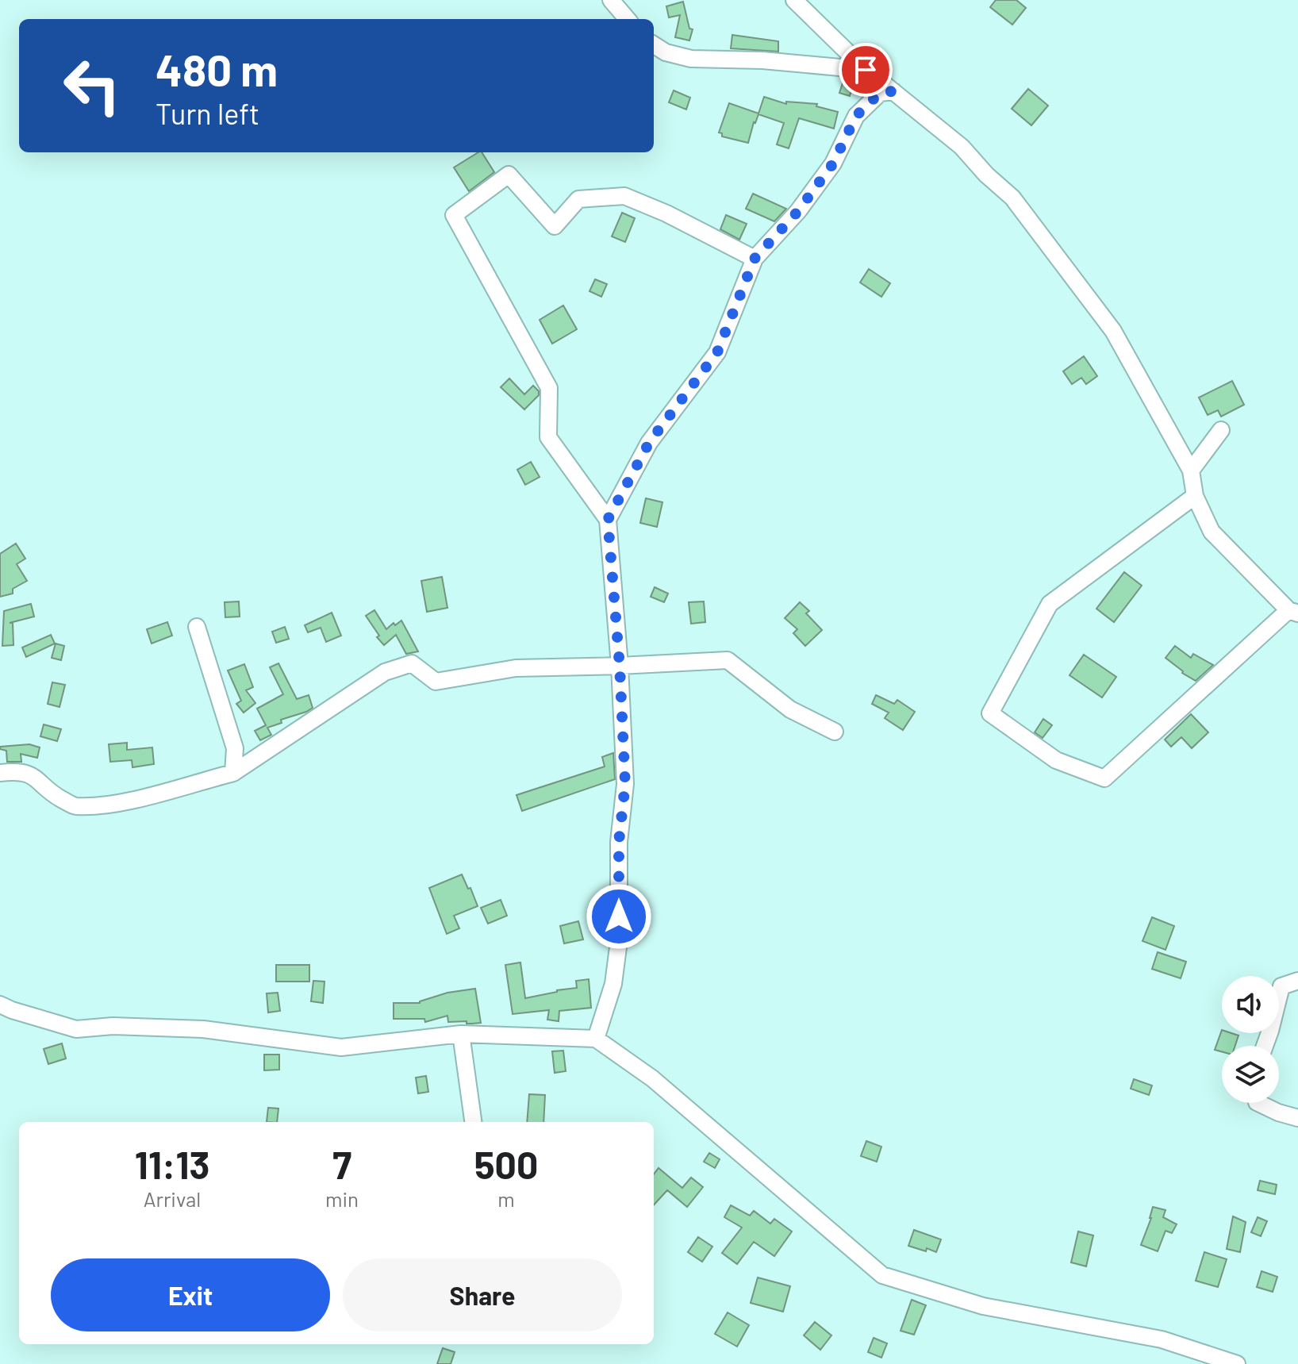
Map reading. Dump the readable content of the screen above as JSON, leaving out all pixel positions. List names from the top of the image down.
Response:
{
  "page": {
    "turn": ["480 m", "Turn left"],
    "eta": [
      "11:13",
      "Arrival",
      "7",
      "min",
      "500",
      "m"
    ],
    "buttons": ["Exit", "Share"]
  }
}
